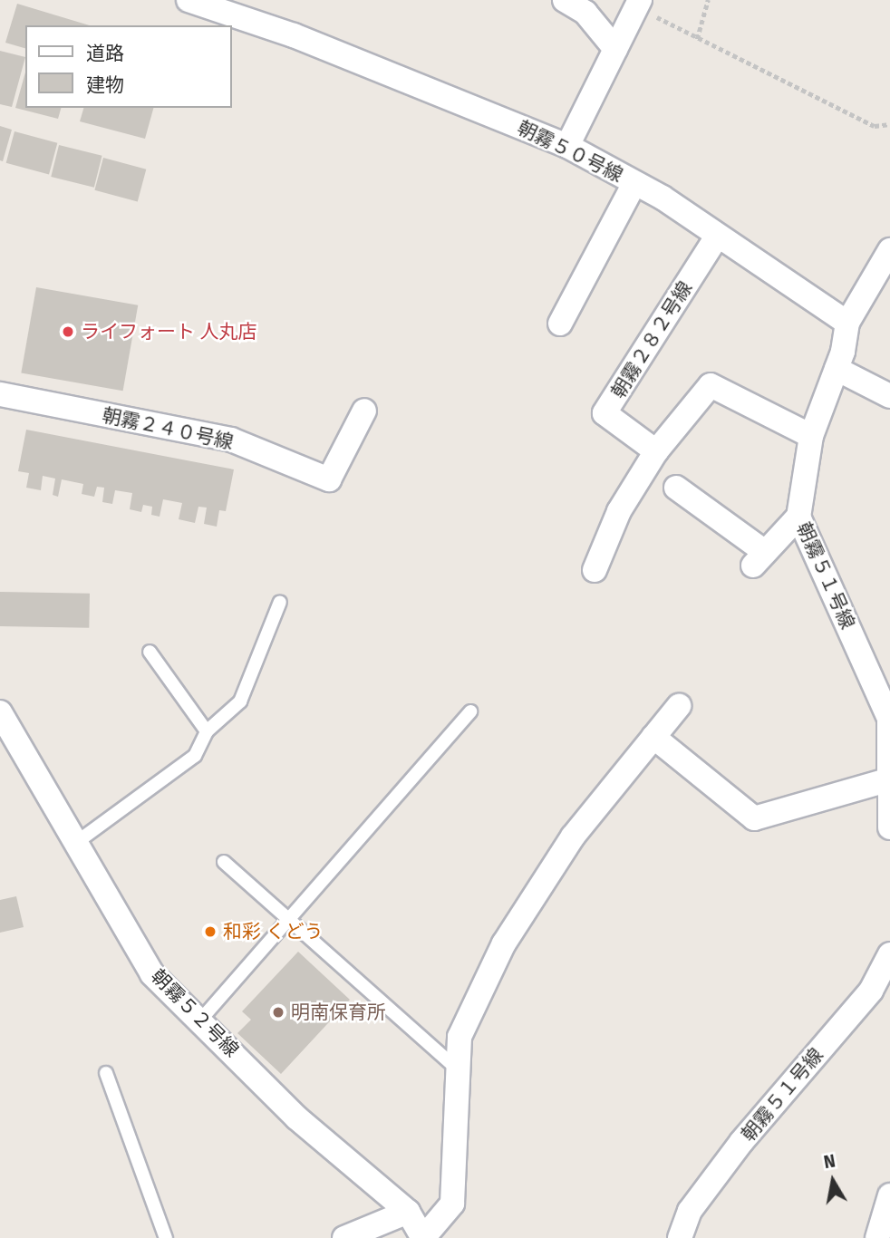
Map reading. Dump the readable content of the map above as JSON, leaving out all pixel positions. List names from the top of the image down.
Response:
{
  "streets": {
    "street": [
      "朝霧５０号線",
      "朝霧２８２号線",
      "朝霧２４０号線",
      "朝霧５１号線",
      "朝霧５２号線"
    ]
  },
  "crossings": [
    ["朝霧５０号線", "朝霧２８２号線"],
    ["朝霧５０号線", "朝霧５１号線"]
  ],
  "places": ["ライフォート 人丸店", "和彩 くどう", "明南保育所"],
  "legend": ["道路", "建物"],
  "north": "top"
}
